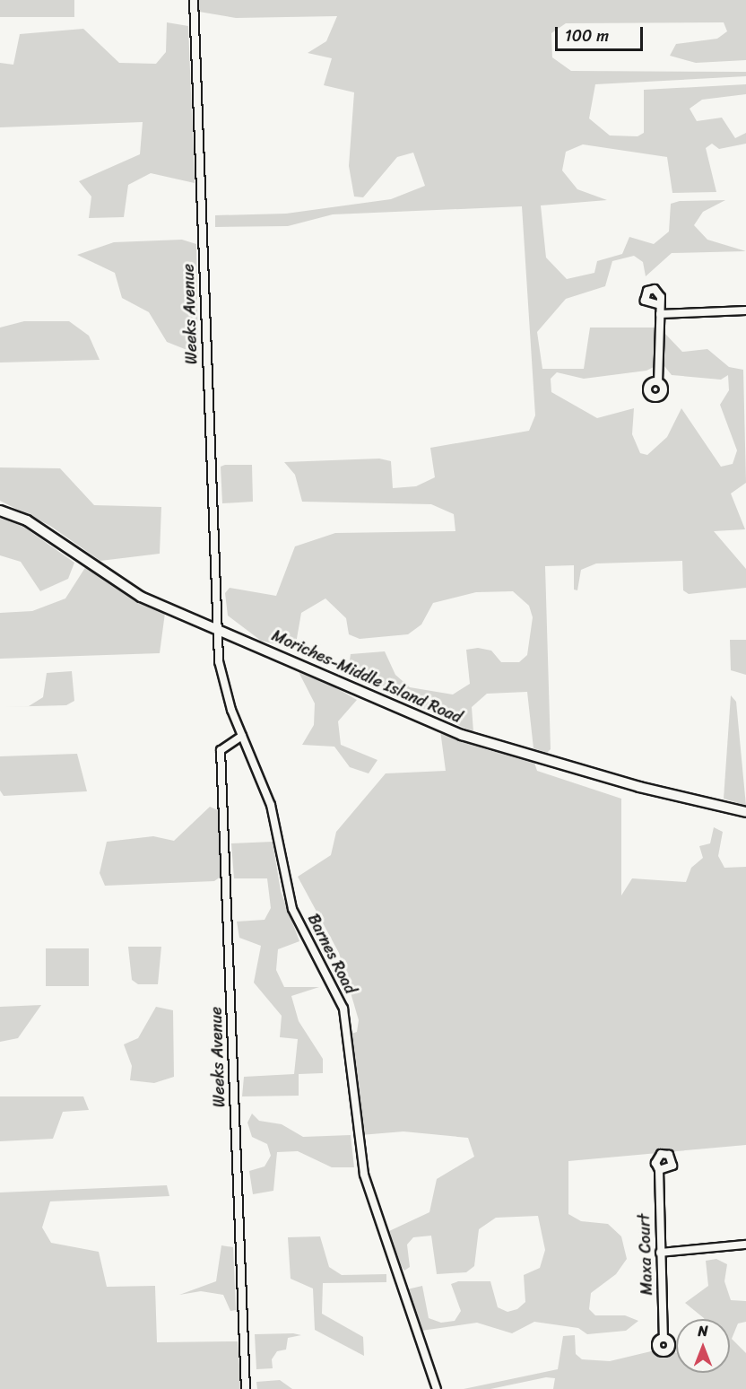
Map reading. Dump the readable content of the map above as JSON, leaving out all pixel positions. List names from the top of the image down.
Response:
{
  "streets": {
    "main road": ["Moriches-Middle Island Road"],
    "street": ["Weeks Avenue", "Barnes Road", "Maxa Court"]
  },
  "crossings": [
    ["Weeks Avenue", "Moriches-Middle Island Road"],
    ["Weeks Avenue", "Barnes Road"],
    ["Moriches-Middle Island Road", "Barnes Road"]
  ],
  "scale_bar": "100 m",
  "north": "top"
}
